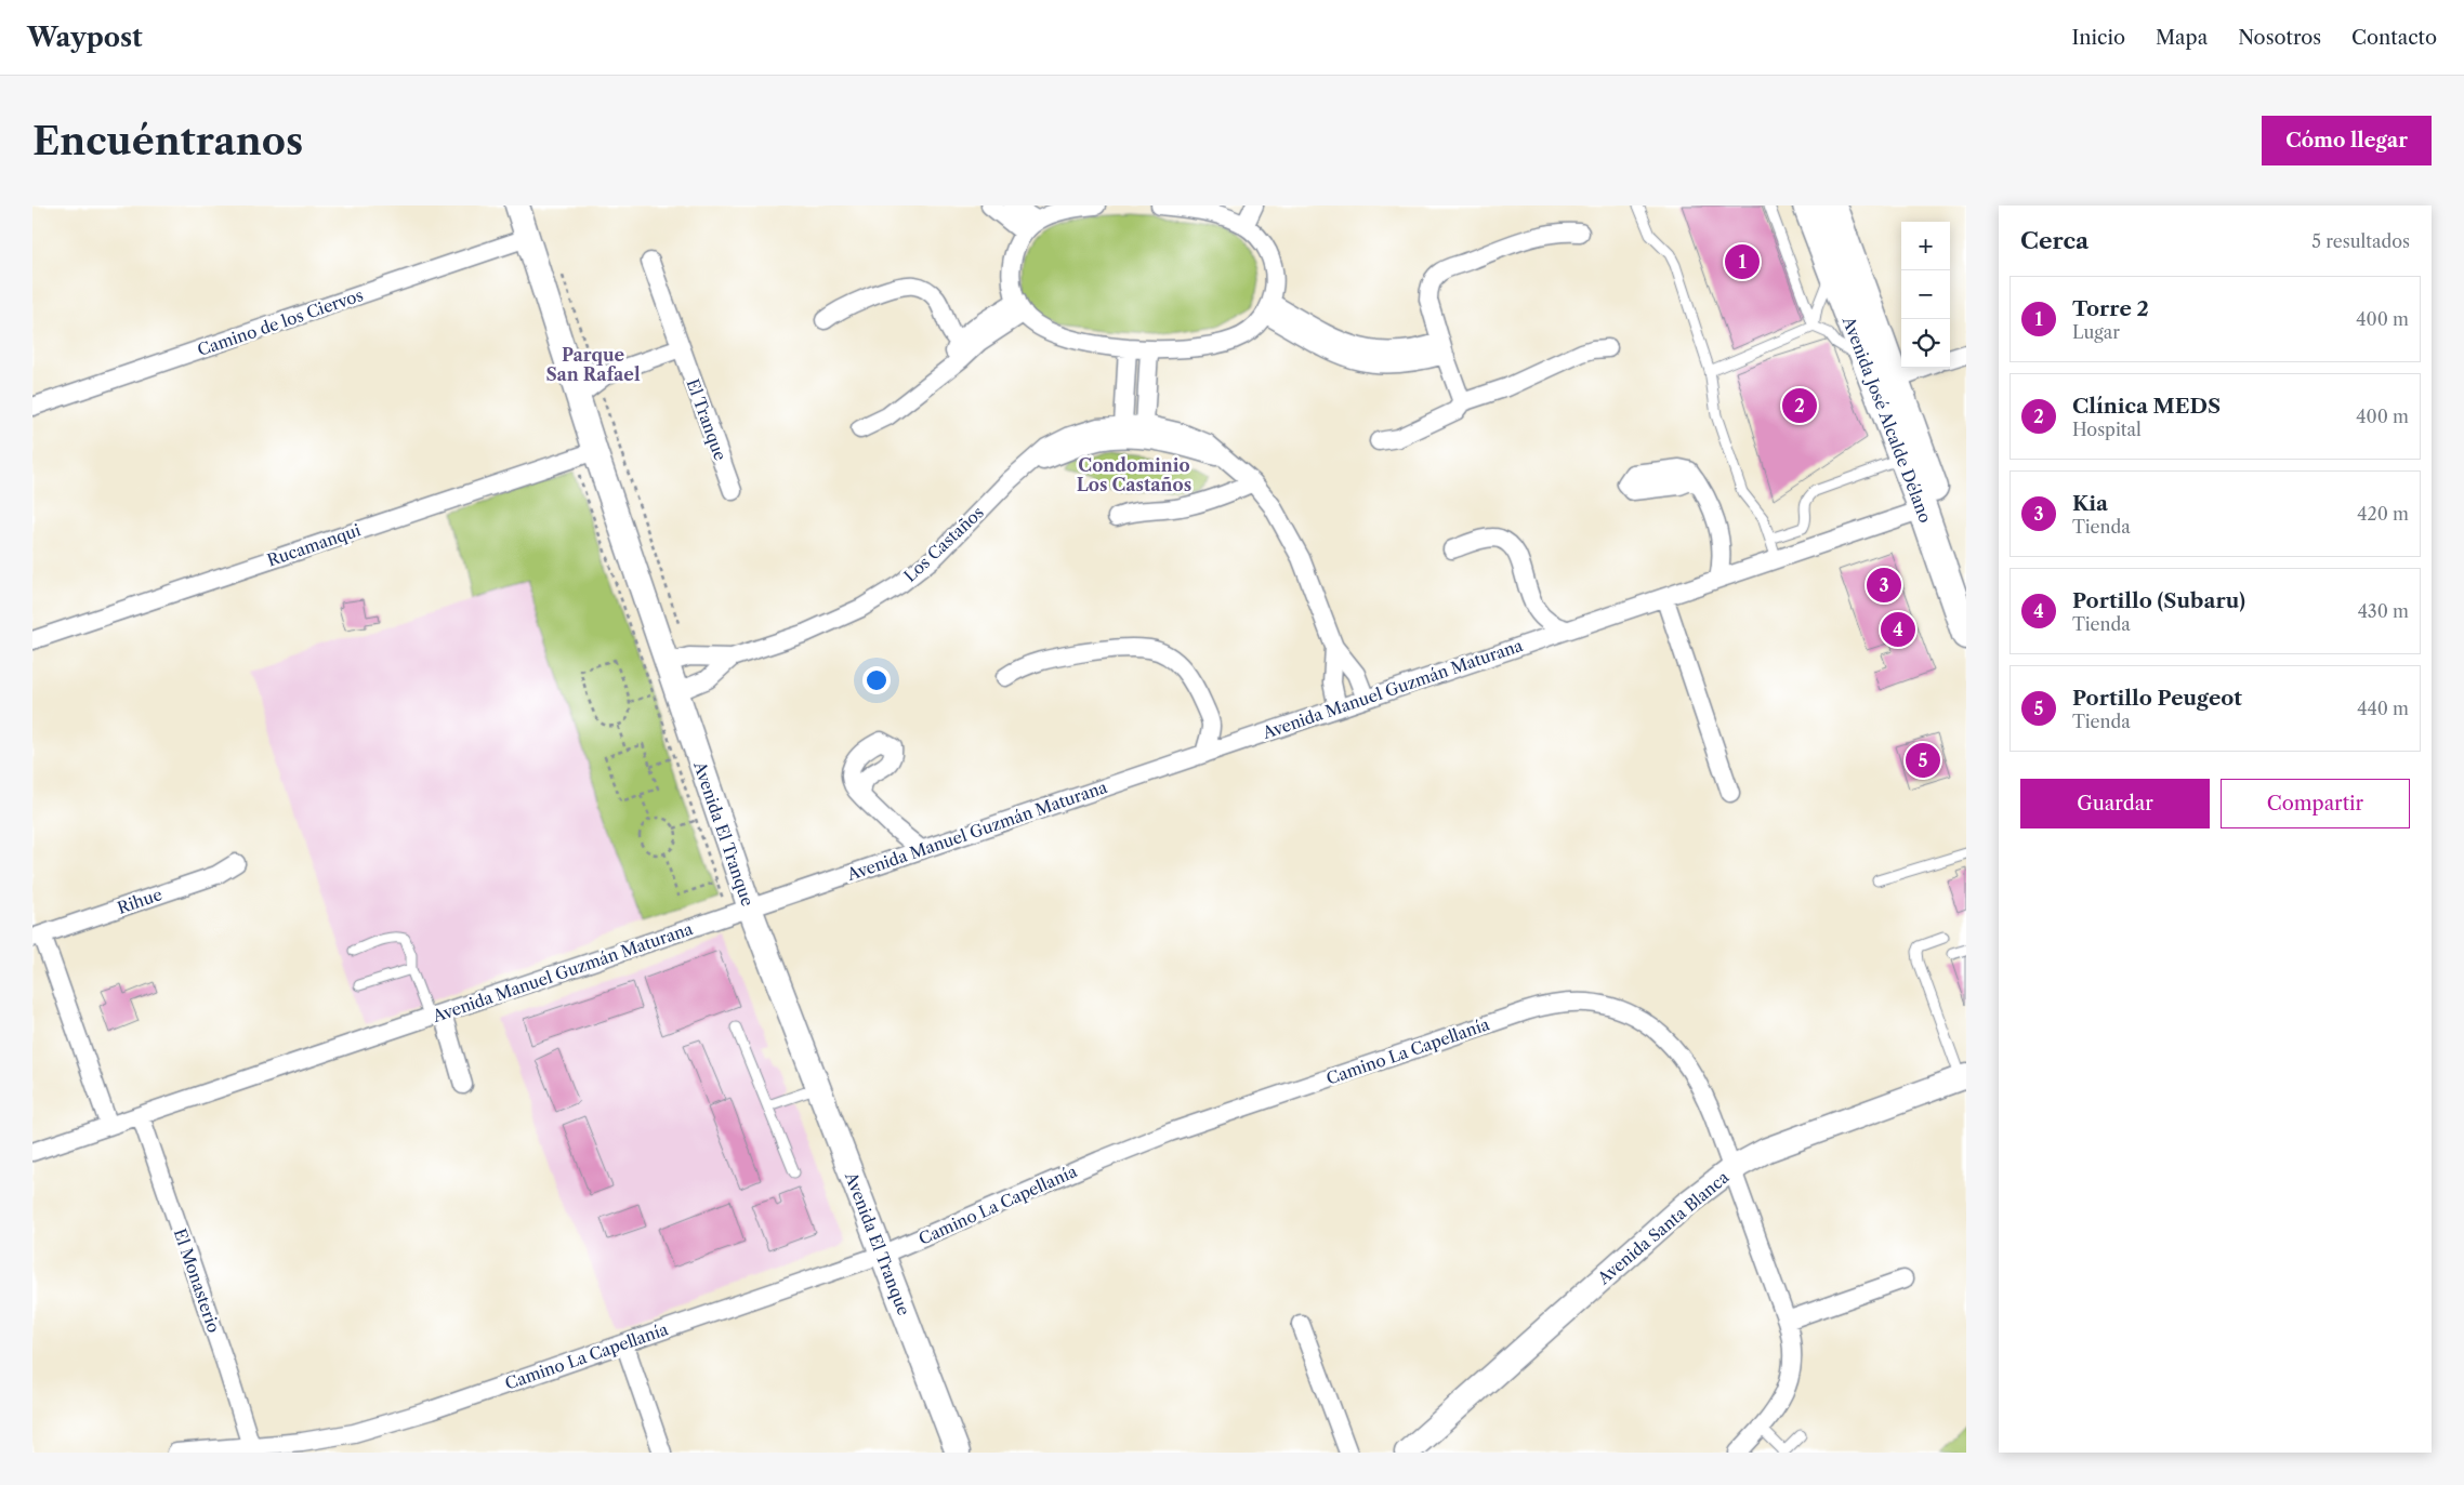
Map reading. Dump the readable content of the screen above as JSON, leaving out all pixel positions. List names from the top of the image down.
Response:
{
  "streets": {
    "main road": ["Avenida José Alcalde Délano", "Avenida El Tranque", "Avenida Santa Blanca"],
    "street": [
      "Camino de los Ciervos",
      "El Tranque",
      "Los Castaños",
      "Rucamanqui",
      "Avenida Manuel Guzmán Maturana",
      "Rihue",
      "Camino La Capellanía",
      "El Monasterio"
    ]
  },
  "crossings": [
    ["Camino de los Ciervos", "Avenida El Tranque"],
    ["Avenida José Alcalde Délano", "Avenida Manuel Guzmán Maturana"],
    ["Los Castaños", "Avenida Manuel Guzmán Maturana"],
    ["Los Castaños", "Avenida El Tranque"],
    ["Rucamanqui", "Avenida El Tranque"],
    ["Avenida Manuel Guzmán Maturana", "Avenida El Tranque"],
    ["Avenida Manuel Guzmán Maturana", "Rihue"],
    ["Avenida Manuel Guzmán Maturana", "El Monasterio"],
    ["Avenida El Tranque", "Camino La Capellanía"],
    ["Camino La Capellanía", "Avenida Santa Blanca"],
    ["Camino La Capellanía", "El Monasterio"]
  ],
  "districts": ["Parque San Rafael", "Condominio Los Castaños"],
  "page": {
    "header": "Waypost",
    "nav": [
      "Inicio",
      "Mapa",
      "Nosotros",
      "Contacto"
    ],
    "buttons": [
      "Cómo llegar",
      ["Guardar", "Compartir"]
    ],
    "title": "Encuéntranos",
    "heading": ["Cerca", "5 resultados"],
    "map_buttons": ["+", "−"],
    "pins": [
      "1",
      "2",
      "3",
      "4",
      "5"
    ],
    "list": [
      {
        "mark": "1",
        "name": "Torre 2",
        "note": "Lugar",
        "value": "400 m"
      },
      {
        "mark": "2",
        "name": "Clínica MEDS",
        "note": "Hospital",
        "value": "400 m"
      },
      {
        "mark": "3",
        "name": "Kia",
        "note": "Tienda",
        "value": "420 m"
      },
      {
        "mark": "4",
        "name": "Portillo (Subaru)",
        "note": "Tienda",
        "value": "430 m"
      },
      {
        "mark": "5",
        "name": "Portillo Peugeot",
        "note": "Tienda",
        "value": "440 m"
      }
    ]
  }
}
